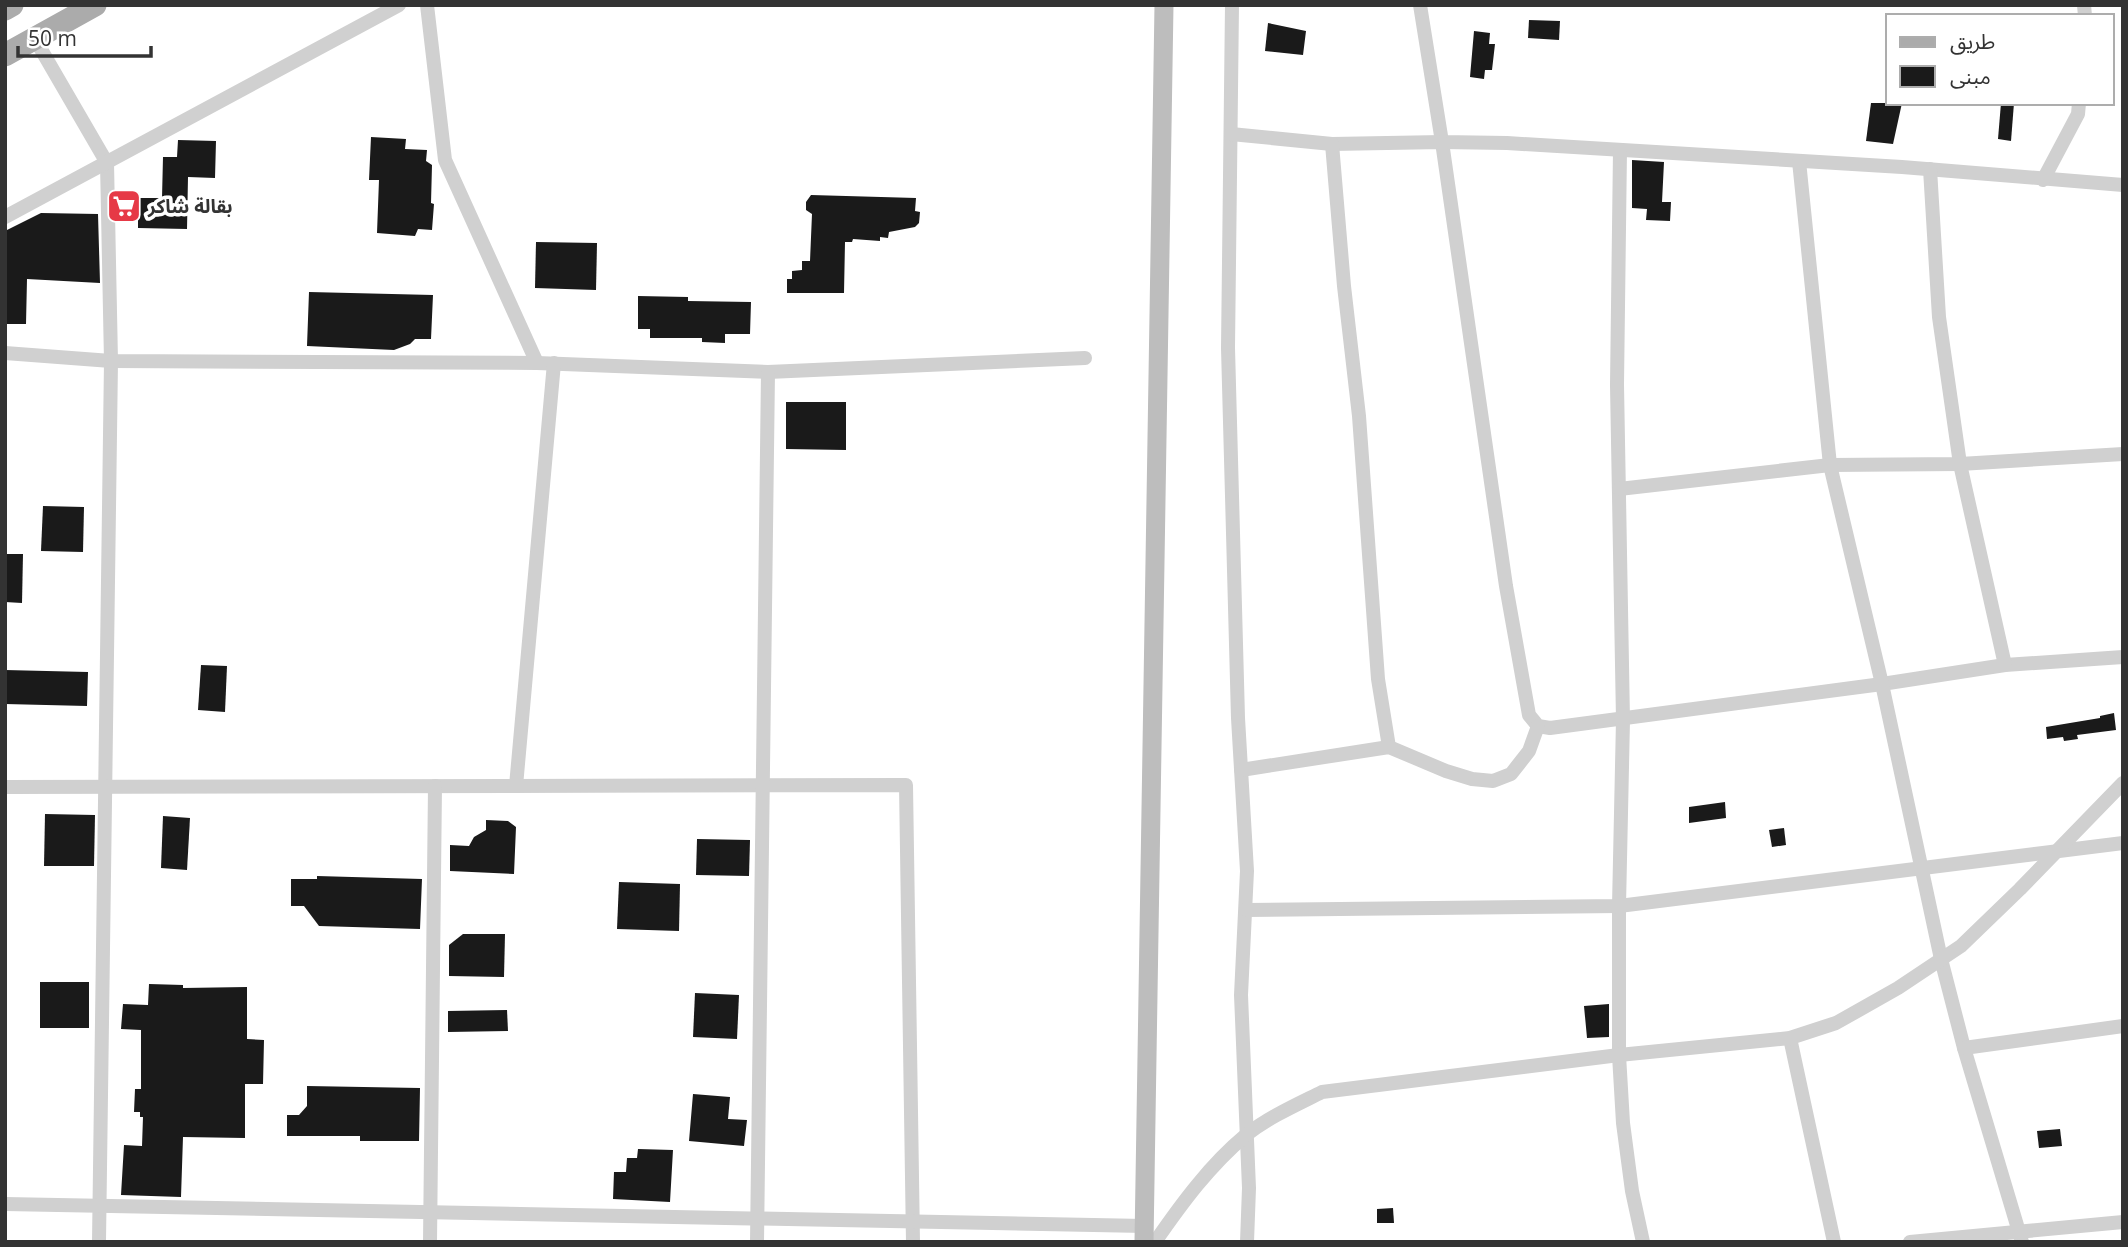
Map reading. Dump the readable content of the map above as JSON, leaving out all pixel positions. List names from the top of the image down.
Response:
{
  "places": {
    "supermarket": ["بقالة شاكر"]
  },
  "legend": ["طريق", "مبنى"],
  "scale_bar": "50 m"
}
